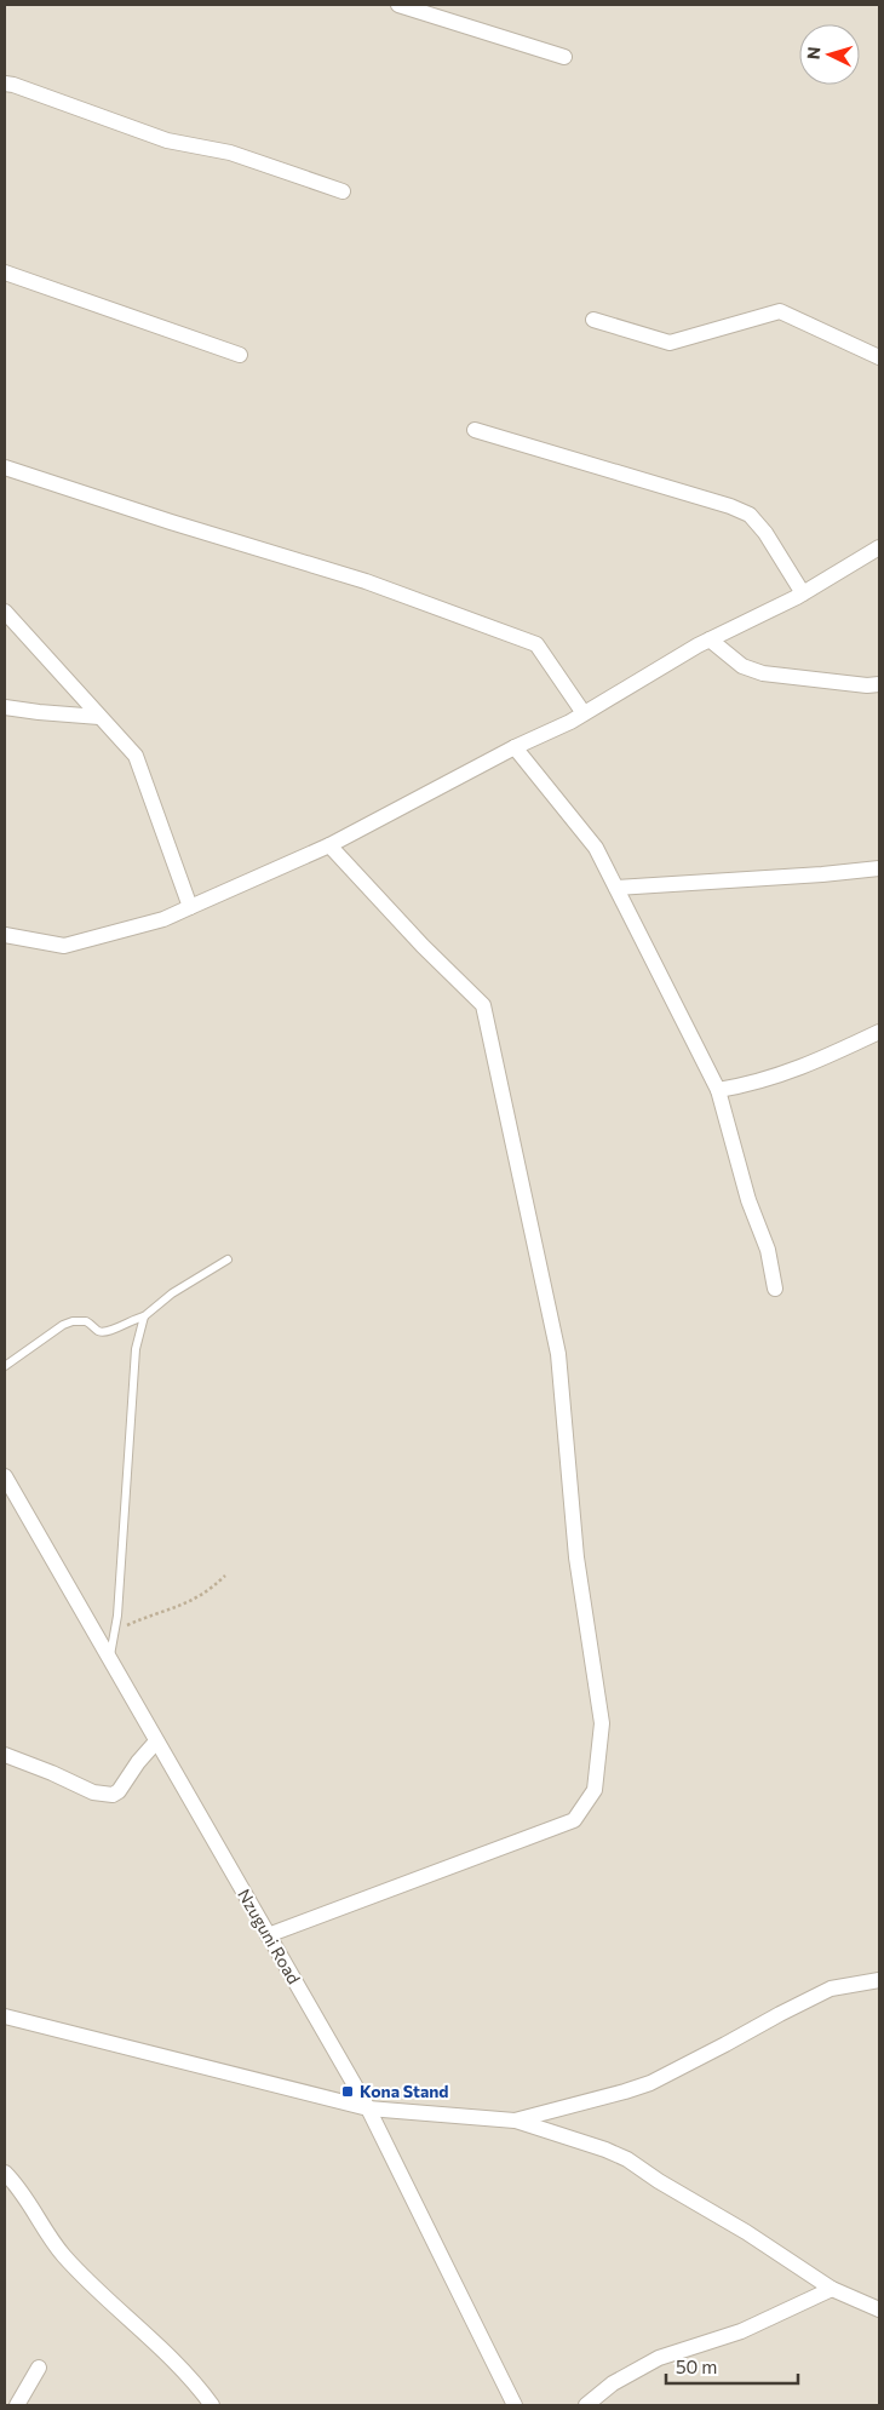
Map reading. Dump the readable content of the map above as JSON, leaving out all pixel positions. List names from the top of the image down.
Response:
{
  "streets": {
    "street": ["Nzuguni Road"]
  },
  "places": {
    "transit": ["Kona Stand"]
  },
  "scale_bar": "50 m",
  "north": "left"
}
